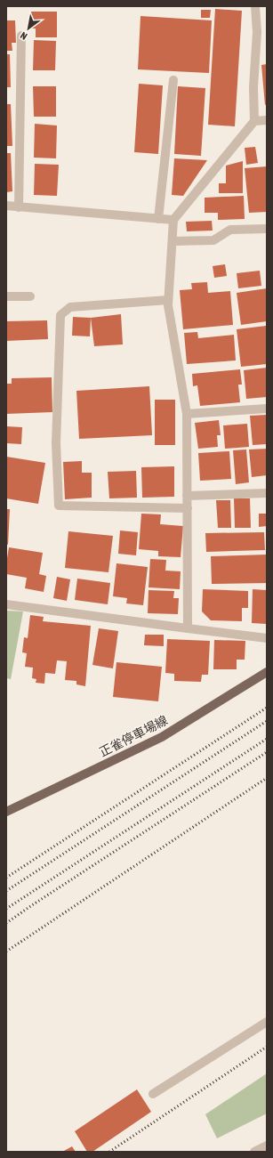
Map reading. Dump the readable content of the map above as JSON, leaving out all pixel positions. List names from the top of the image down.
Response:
{
  "streets": {
    "main road": ["正雀停車場線"]
  },
  "north": "bottom left"
}
